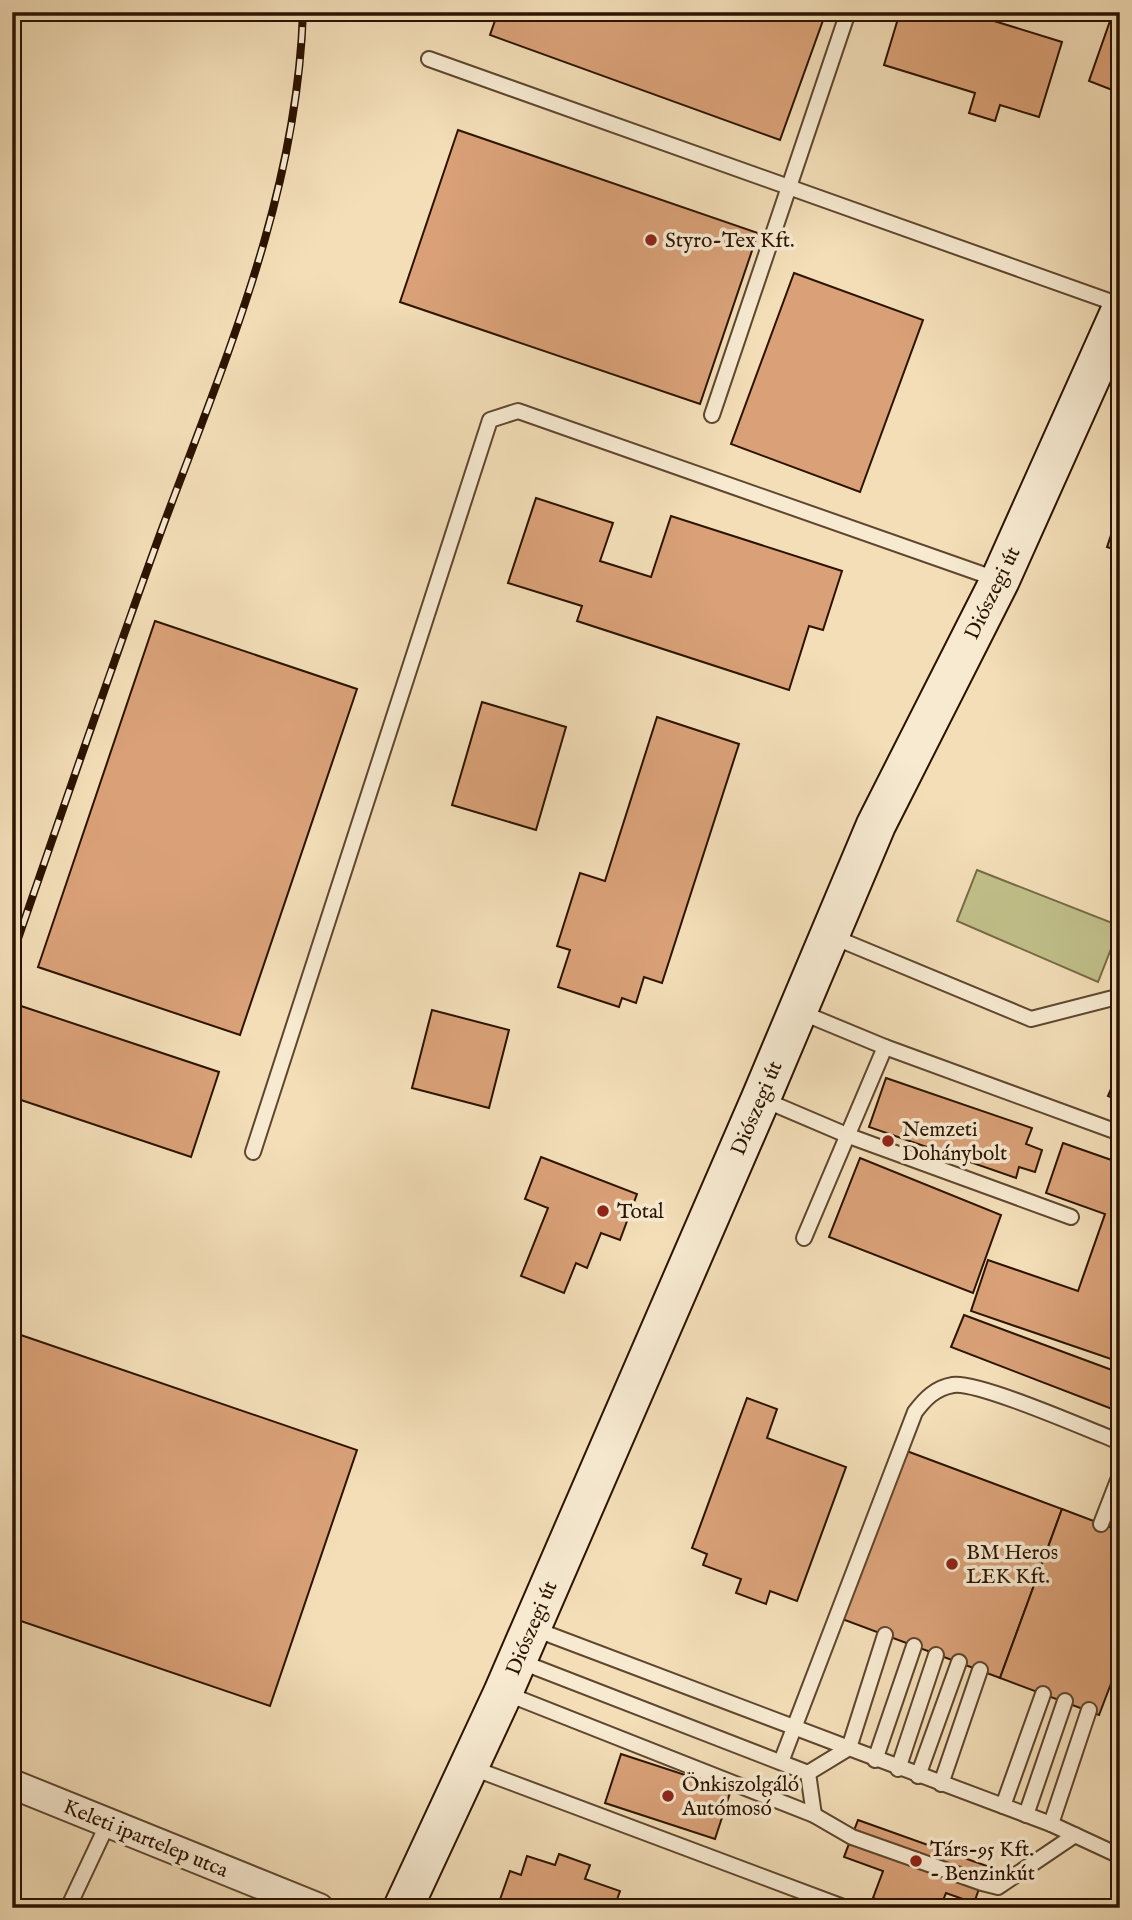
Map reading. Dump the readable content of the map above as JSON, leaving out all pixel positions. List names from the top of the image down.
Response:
{
  "streets": {
    "main road": ["Diószegi út"],
    "street": ["Keleti ipartelep utca"]
  },
  "places": [
    "Styro-Tex Kft.",
    "Nemzeti Dohánybolt",
    "Total",
    "BM Heros LEK Kft.",
    "Önkiszolgáló Autómosó",
    "Társ-95 Kft. - Benzinkút"
  ]
}
